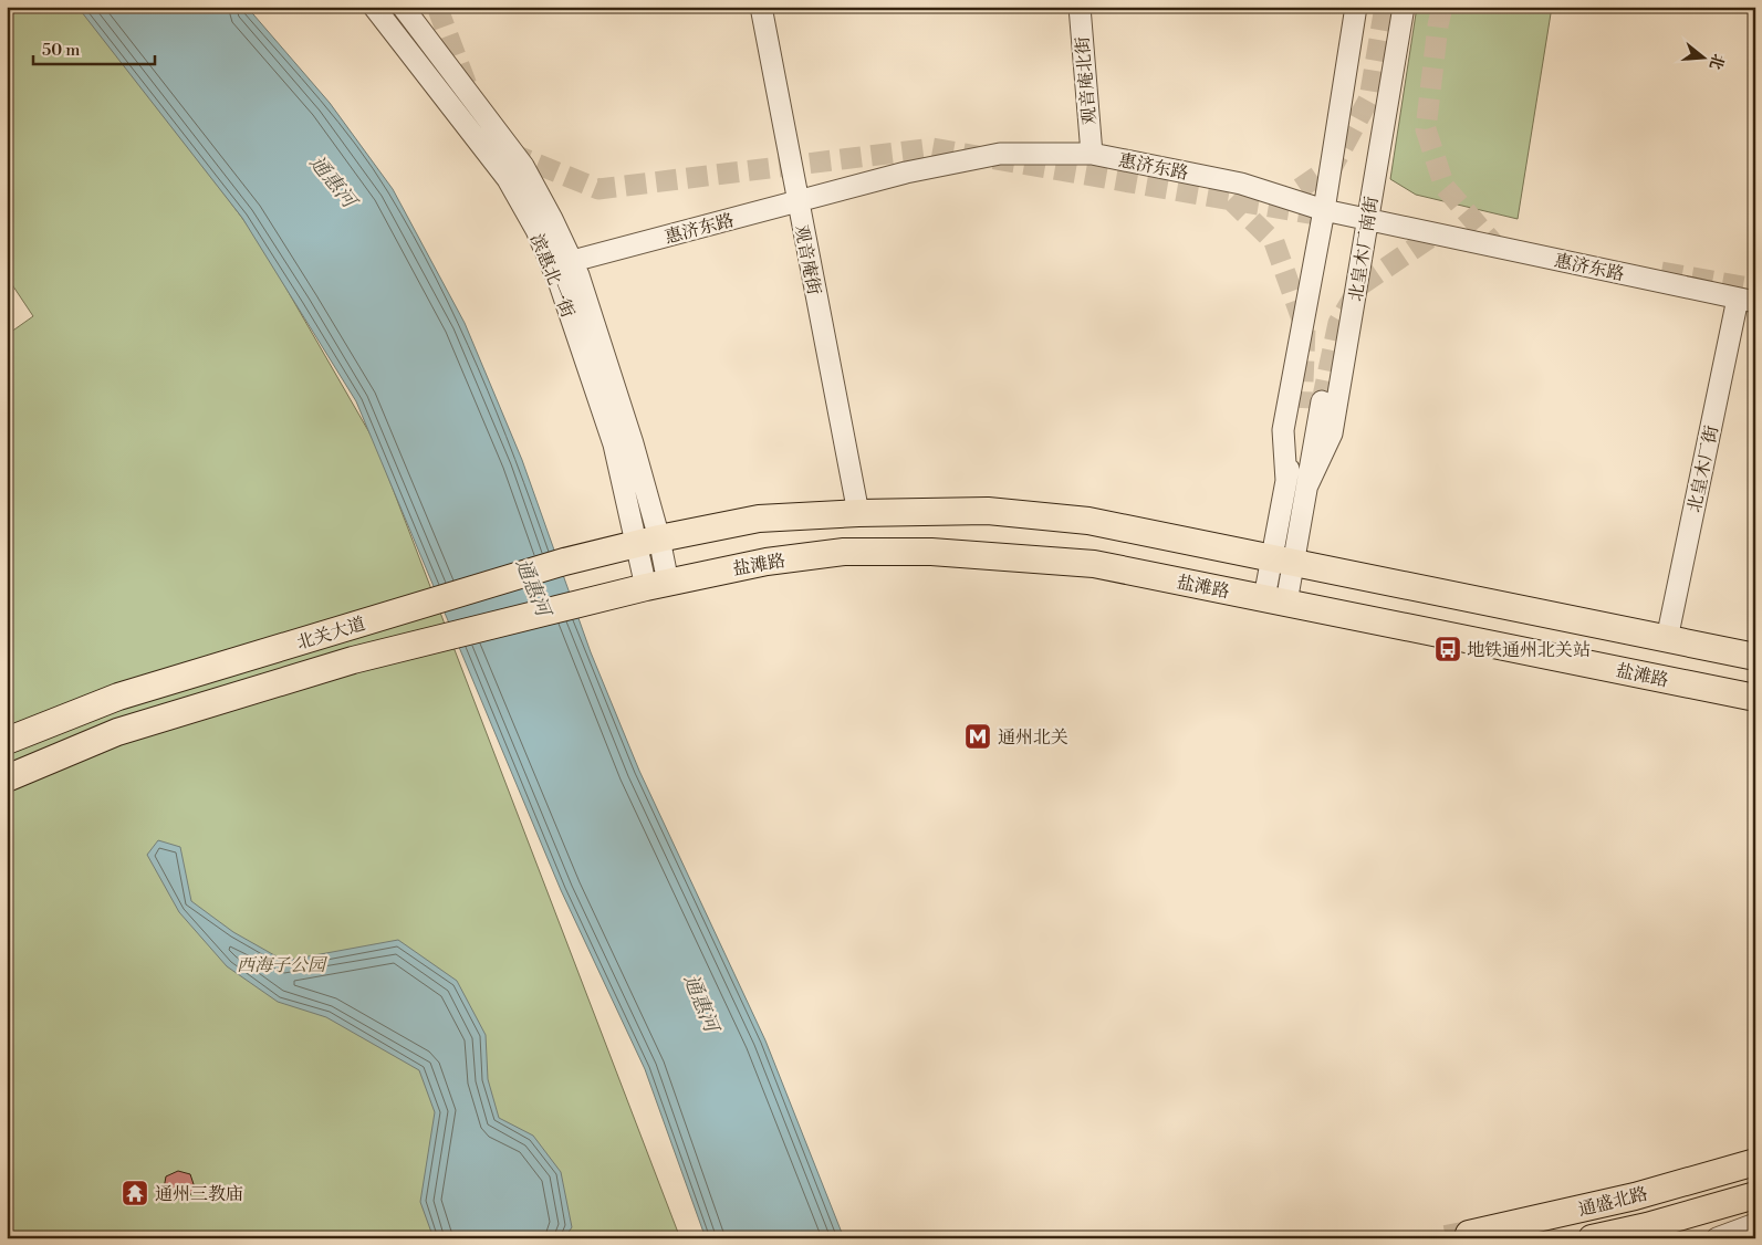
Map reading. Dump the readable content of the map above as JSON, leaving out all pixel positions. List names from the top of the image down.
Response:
{
  "streets": {
    "main road": ["盐滩路", "北关大道", "通盛北路"],
    "street": [
      "观音庵北街",
      "惠济东路",
      "北皇木厂南街",
      "观音庵街",
      "滨惠北一街",
      "北皇木厂街"
    ]
  },
  "crossings": [
    ["观音庵北街", "惠济东路"],
    ["惠济东路", "北皇木厂南街"],
    ["惠济东路", "观音庵街"],
    ["惠济东路", "滨惠北一街"],
    ["惠济东路", "北皇木厂街"],
    ["北皇木厂南街", "盐滩路"],
    ["滨惠北一街", "盐滩路"],
    ["滨惠北一街", "北关大道"],
    ["盐滩路", "北关大道"]
  ],
  "water": ["通惠河"],
  "parks": ["西海子公园"],
  "places": {
    "bus stop": ["地铁通州北关站"],
    "metro station": ["通州北关"],
    "temple": ["通州三教庙"]
  },
  "scale_bar": "50 m",
  "north": "right"
}
